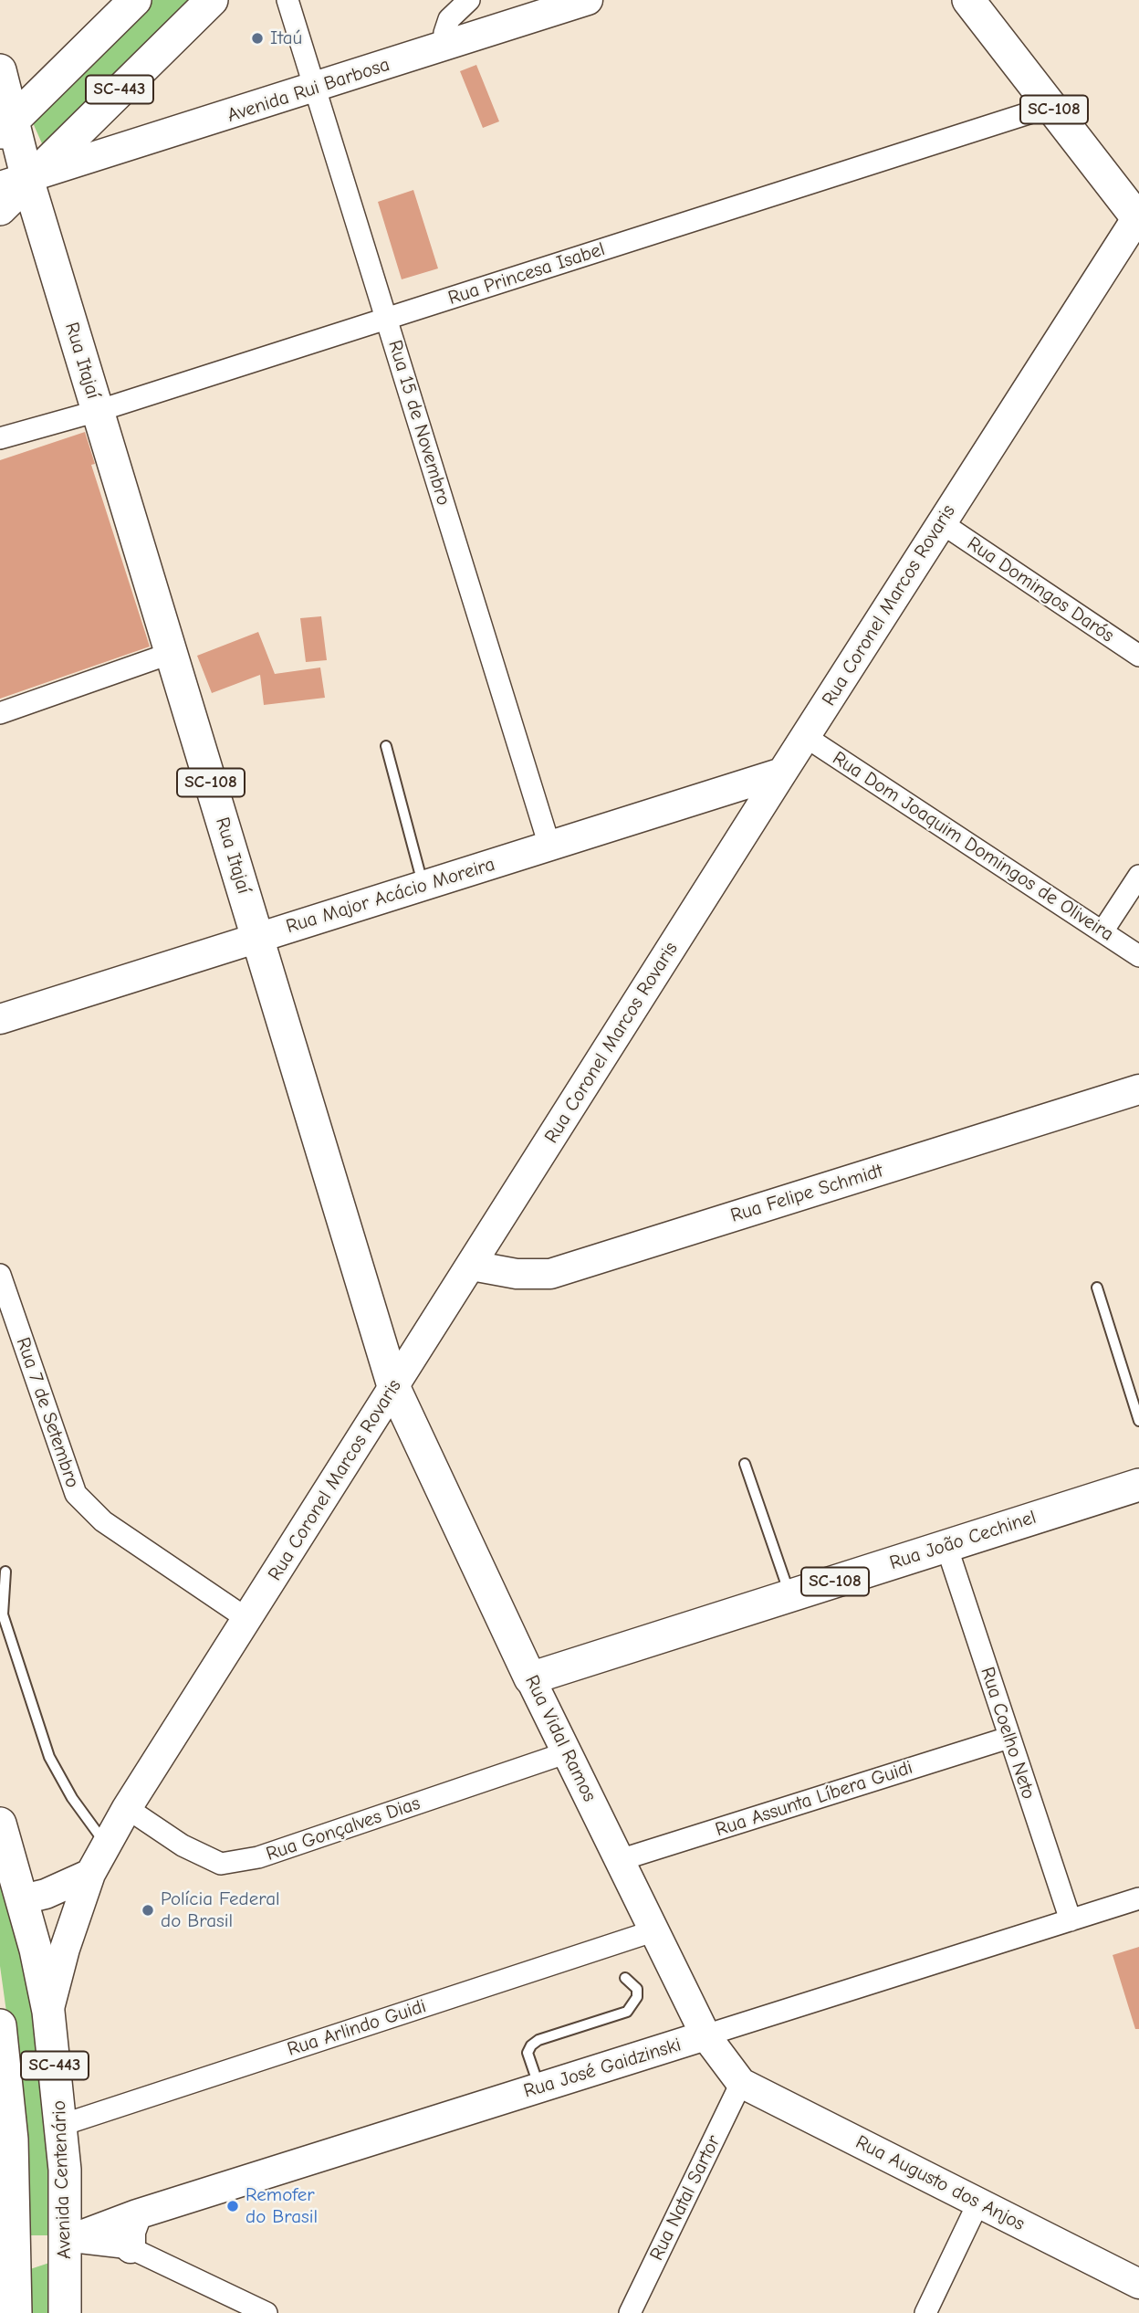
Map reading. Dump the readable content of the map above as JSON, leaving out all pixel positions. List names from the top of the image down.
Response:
{
  "streets": {
    "main road": [
      "SC-443",
      "SC-108",
      "Rua Itajaí",
      "Rua João Cechinel",
      "Rua Vidal Ramos",
      "Avenida Centenário"
    ],
    "street": [
      "Avenida Rui Barbosa",
      "Rua Princesa Isabel",
      "Rua 15 de Novembro",
      "Rua Domingos Darós",
      "Rua Coronel Marcos Rovaris",
      "Rua Dom Joaquim Domingos de Oliveira",
      "Rua Major Acácio Moreira",
      "Rua Felipe Schmidt",
      "Rua 7 de Setembro",
      "Rua Coelho Neto",
      "Rua Assunta Líbera Guidi",
      "Rua Gonçalves Dias",
      "Rua Arlindo Guidi",
      "Rua José Gaidzinski",
      "Rua Augusto dos Anjos",
      "Rua Natal Sartor"
    ]
  },
  "crossings": [
    ["SC-443", "Avenida Rui Barbosa"],
    ["SC-443", "Rua Itajaí"],
    ["Avenida Rui Barbosa", "Rua Itajaí"],
    ["Avenida Rui Barbosa", "Rua 15 de Novembro"],
    ["SC-108", "Rua Princesa Isabel"],
    ["SC-108", "Rua Coronel Marcos Rovaris"],
    ["Rua Princesa Isabel", "Rua Itajaí"],
    ["Rua Princesa Isabel", "Rua 15 de Novembro"],
    ["Rua Itajaí", "Rua Coronel Marcos Rovaris"],
    ["Rua Itajaí", "Rua Major Acácio Moreira"],
    ["Rua Itajaí", "Rua Vidal Ramos"],
    ["Rua 15 de Novembro", "Rua Major Acácio Moreira"],
    ["Rua Domingos Darós", "Rua Coronel Marcos Rovaris"],
    ["Rua Coronel Marcos Rovaris", "Rua Dom Joaquim Domingos de Oliveira"],
    ["Rua Coronel Marcos Rovaris", "Rua Major Acácio Moreira"],
    ["Rua Coronel Marcos Rovaris", "Rua Felipe Schmidt"],
    ["Rua Coronel Marcos Rovaris", "Rua 7 de Setembro"],
    ["Rua Coronel Marcos Rovaris", "Rua Vidal Ramos"],
    ["Rua Coronel Marcos Rovaris", "Rua Gonçalves Dias"],
    ["Rua Coronel Marcos Rovaris", "Avenida Centenário"],
    ["Rua João Cechinel", "Rua Coelho Neto"],
    ["Rua João Cechinel", "Rua Vidal Ramos"],
    ["Rua Coelho Neto", "Rua Assunta Líbera Guidi"],
    ["Rua Coelho Neto", "Rua José Gaidzinski"],
    ["Rua Vidal Ramos", "Rua Assunta Líbera Guidi"],
    ["Rua Vidal Ramos", "Rua Gonçalves Dias"],
    ["Rua Vidal Ramos", "Rua Arlindo Guidi"],
    ["Rua Vidal Ramos", "Rua José Gaidzinski"],
    ["Rua Vidal Ramos", "Rua Augusto dos Anjos"],
    ["Rua Vidal Ramos", "Rua Natal Sartor"],
    ["Rua Arlindo Guidi", "Avenida Centenário"],
    ["Rua José Gaidzinski", "Avenida Centenário"],
    ["Rua Augusto dos Anjos", "Rua Natal Sartor"]
  ],
  "places": ["Itaú", "Polícia Federal do Brasil", "Remofer do Brasil"]
}
